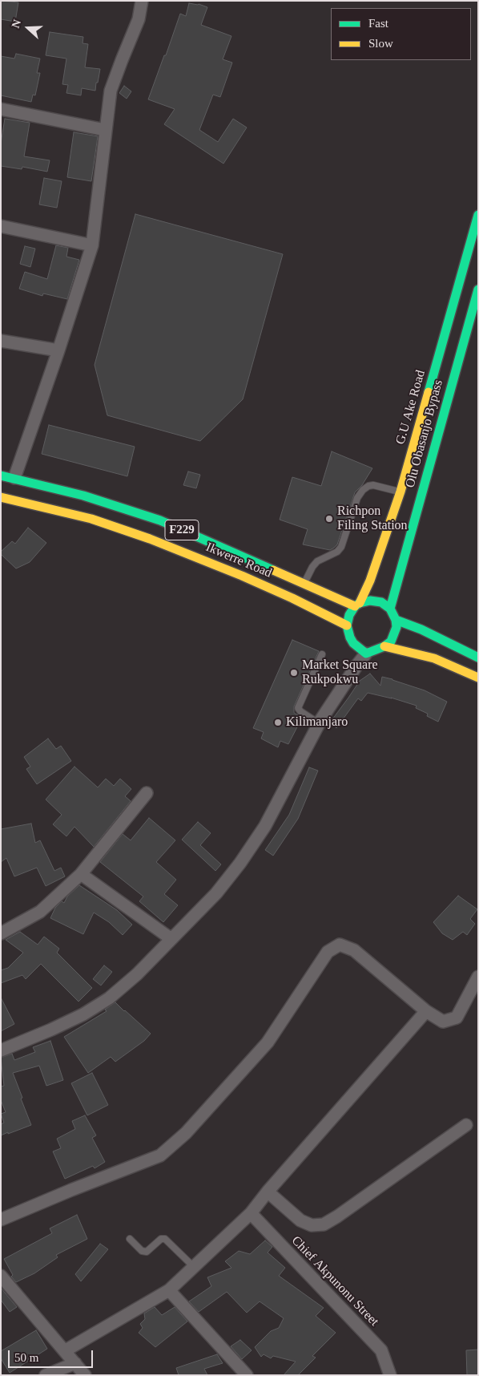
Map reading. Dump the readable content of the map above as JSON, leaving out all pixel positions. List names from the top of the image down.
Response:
{
  "streets": {
    "main road": [
      "G.U Ake Road",
      "Olu Obasanjo Bypass",
      "F229",
      "Ikwerre Road"
    ],
    "street": ["Chief Akpunonu Street"]
  },
  "crossings": [
    ["G.U Ake Road", "Olu Obasanjo Bypass"],
    ["G.U Ake Road", "F229"],
    ["G.U Ake Road", "Ikwerre Road"],
    ["Olu Obasanjo Bypass", "F229"],
    ["Olu Obasanjo Bypass", "Ikwerre Road"],
    ["F229", "Ikwerre Road"]
  ],
  "places": ["Richpon Filing Station", "Market Square Rukpokwu", "Kilimanjaro"],
  "legend": ["Fast", "Slow"],
  "scale_bar": "50 m",
  "north": "left"
}
